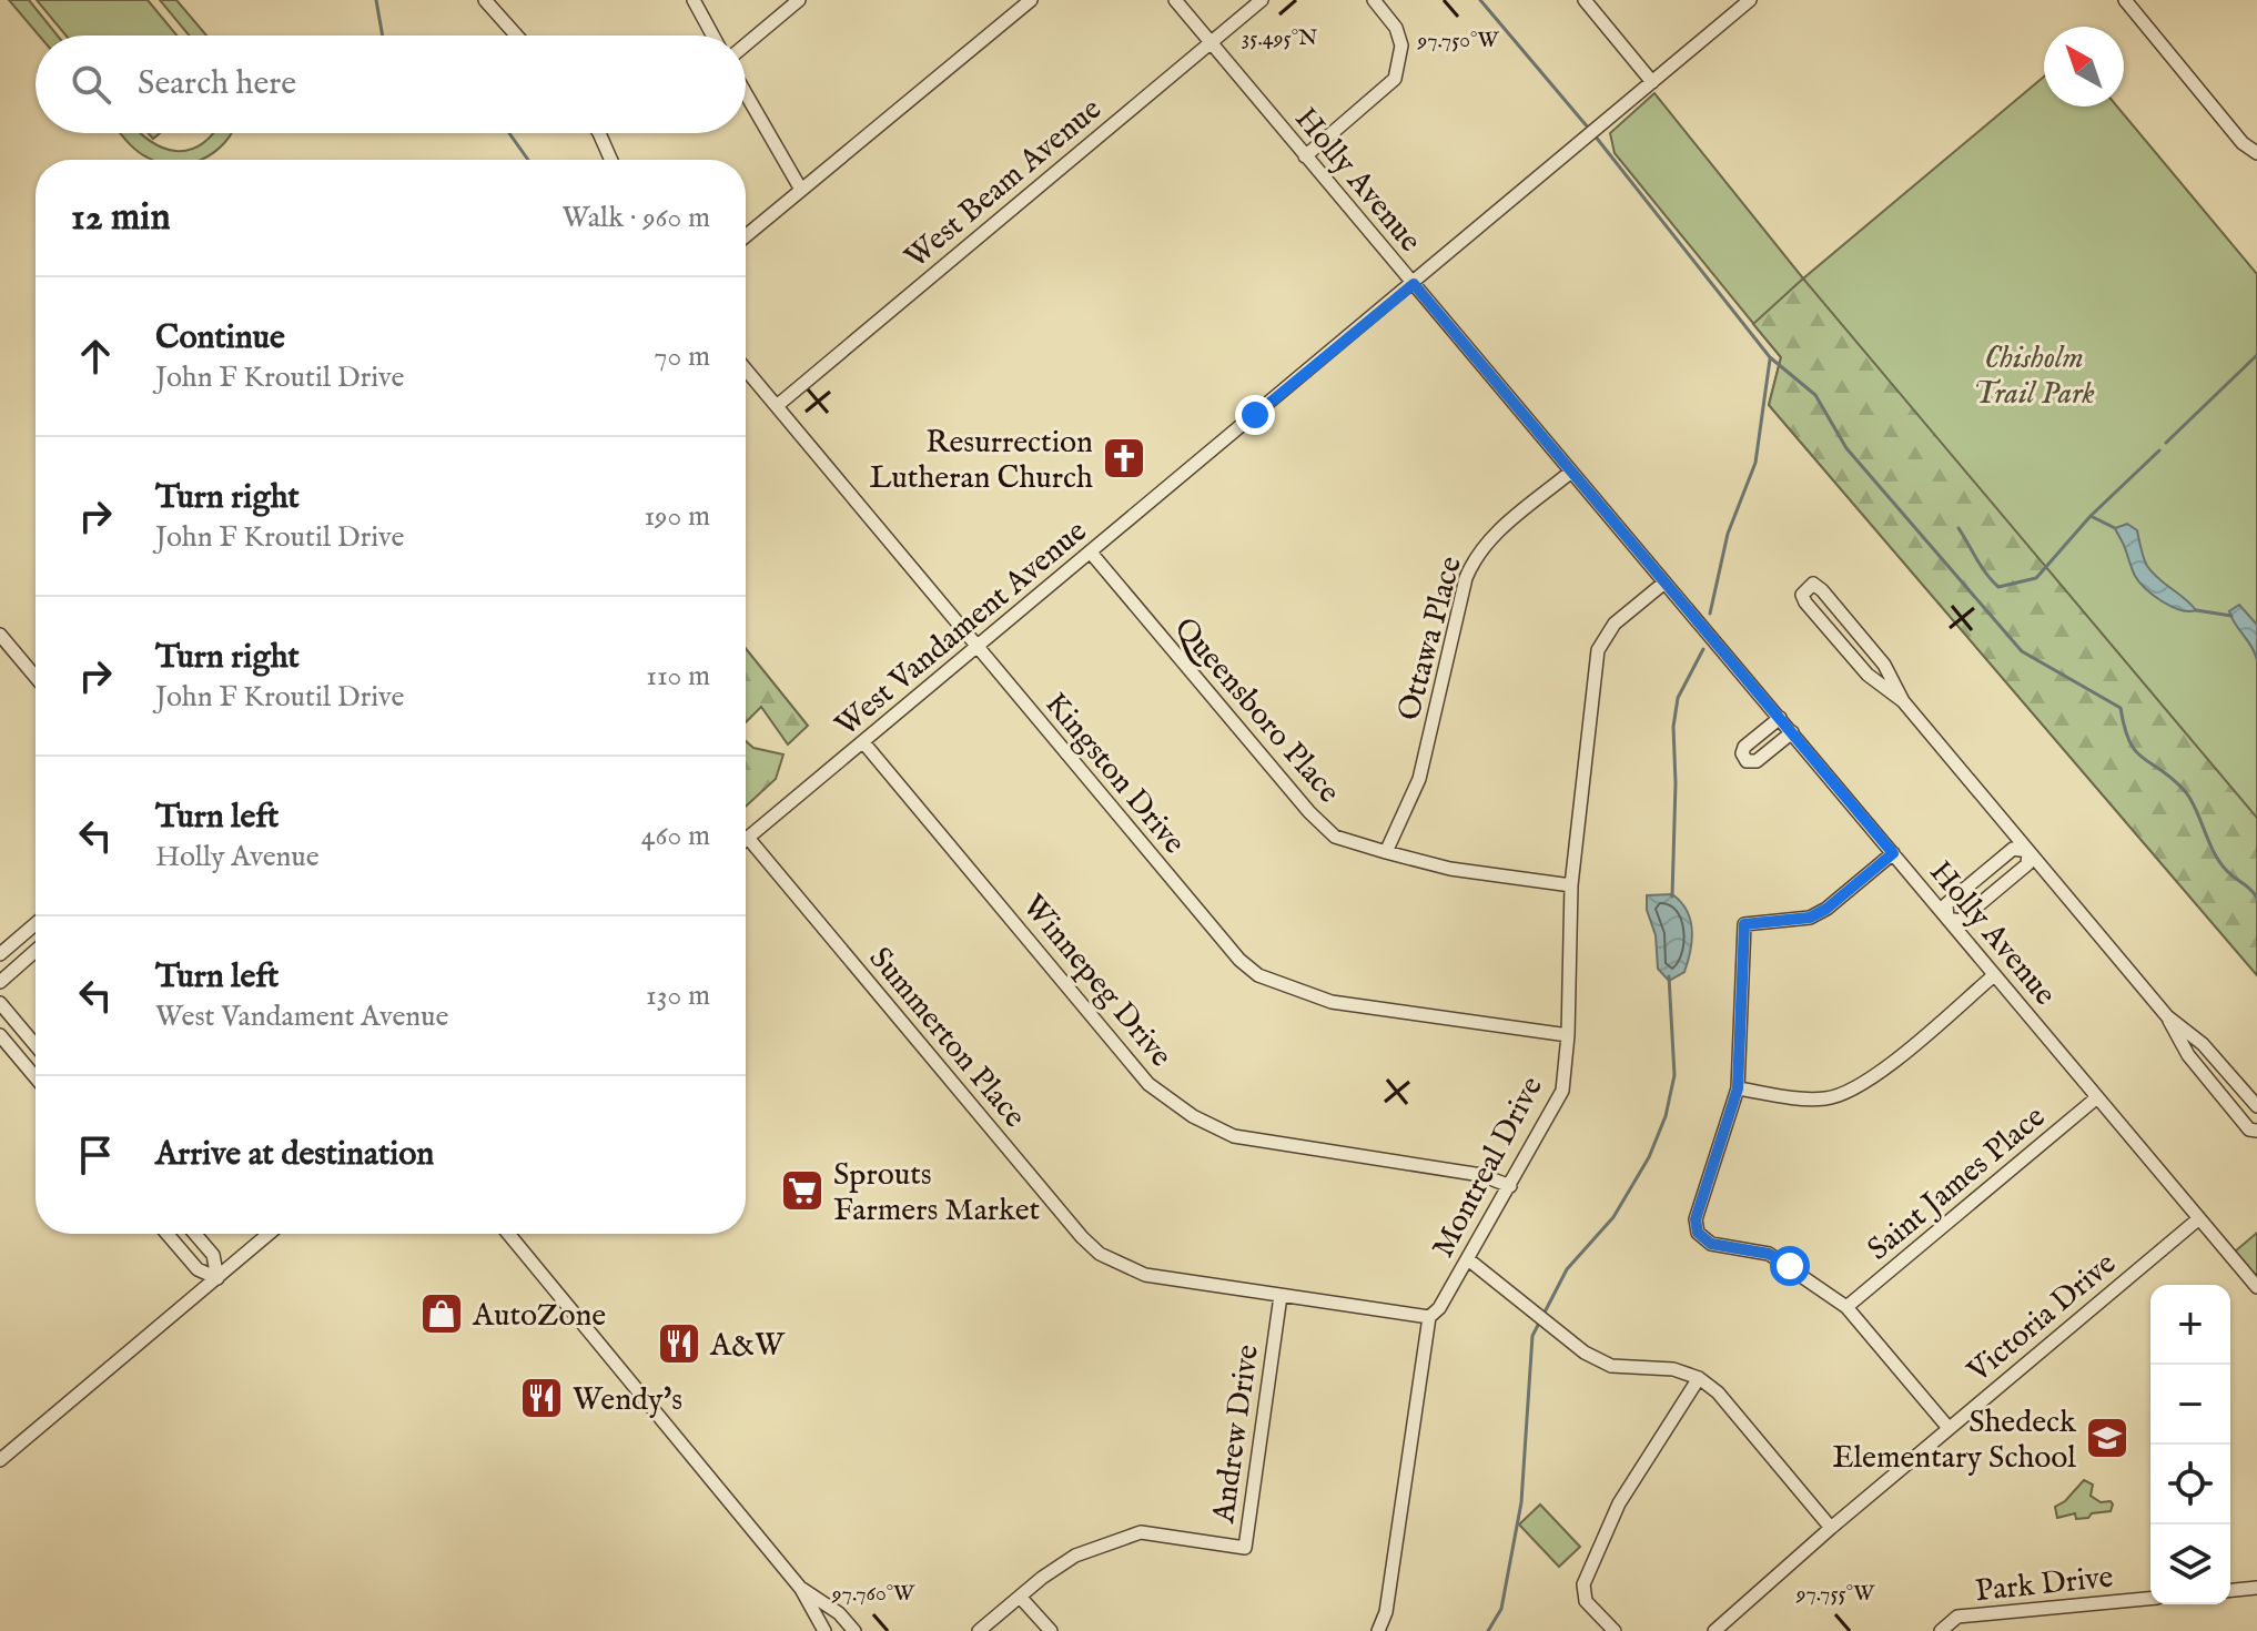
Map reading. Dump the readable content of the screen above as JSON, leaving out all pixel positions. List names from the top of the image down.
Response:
{
  "streets": {
    "street": [
      "Holly Avenue",
      "West Beam Avenue",
      "West Vandament Avenue",
      "Ottawa Place",
      "Queensboro Place",
      "Kingston Drive",
      "Winnepeg Drive",
      "Summerton Place",
      "Montreal Drive",
      "Saint James Place",
      "Victoria Drive",
      "Andrew Drive",
      "Park Drive"
    ]
  },
  "crossings": [
    ["Holly Avenue", "West Beam Avenue"],
    ["Holly Avenue", "West Vandament Avenue"],
    ["Holly Avenue", "Ottawa Place"],
    ["Holly Avenue", "Montreal Drive"],
    ["Holly Avenue", "Saint James Place"],
    ["Holly Avenue", "Victoria Drive"],
    ["West Beam Avenue", "Kingston Drive"],
    ["West Vandament Avenue", "Queensboro Place"],
    ["West Vandament Avenue", "Kingston Drive"],
    ["West Vandament Avenue", "Winnepeg Drive"],
    ["West Vandament Avenue", "Summerton Place"],
    ["Ottawa Place", "Queensboro Place"],
    ["Queensboro Place", "Montreal Drive"],
    ["Kingston Drive", "Montreal Drive"],
    ["Winnepeg Drive", "Montreal Drive"],
    ["Summerton Place", "Montreal Drive"],
    ["Summerton Place", "Andrew Drive"]
  ],
  "parks": ["Chisholm Trail Park"],
  "places": {
    "church": ["Resurrection Lutheran Church"],
    "supermarket": ["Sprouts Farmers Market"],
    "shop": ["AutoZone"],
    "restaurant": ["A&W", "Wendy's"],
    "school or university": ["Shedeck Elementary School"]
  },
  "north": "top left",
  "page": {
    "search": "Search here",
    "heading": ["12 min", "Walk · 960 m"],
    "list": [
      ["Continue", "John F Kroutil Drive", "70 m"],
      ["Turn right", "John F Kroutil Drive", "190 m"],
      ["Turn right", "John F Kroutil Drive", "110 m"],
      ["Turn left", "Holly Avenue", "460 m"],
      ["Turn left", "West Vandament Avenue", "130 m"],
      "Arrive at destination"
    ],
    "map_buttons": ["+", "−"]
  },
  "coordinates": [
    "35.495°N",
    "97.750°W",
    "97.760°W",
    "97.755°W"
  ]
}
